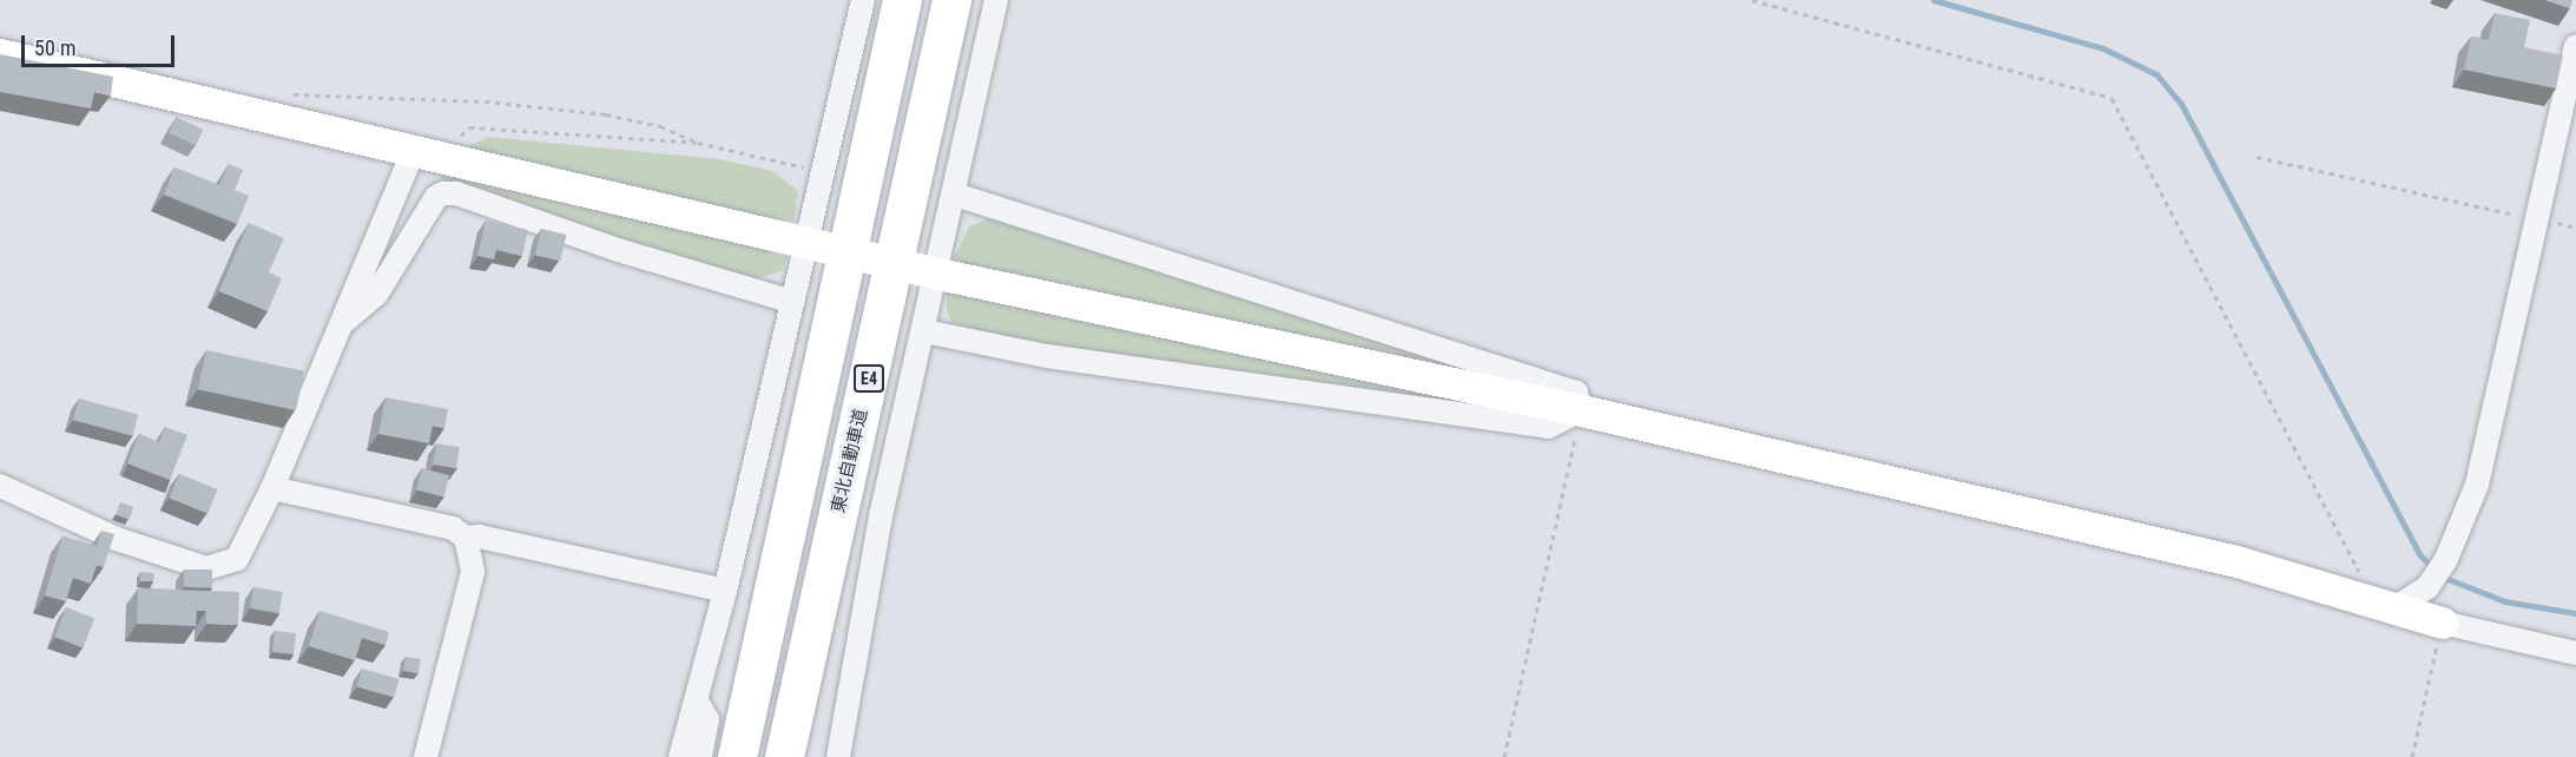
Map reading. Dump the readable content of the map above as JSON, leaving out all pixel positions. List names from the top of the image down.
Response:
{
  "streets": {
    "highway": ["E4", "東北自動車道"]
  },
  "scale_bar": "50 m"
}
